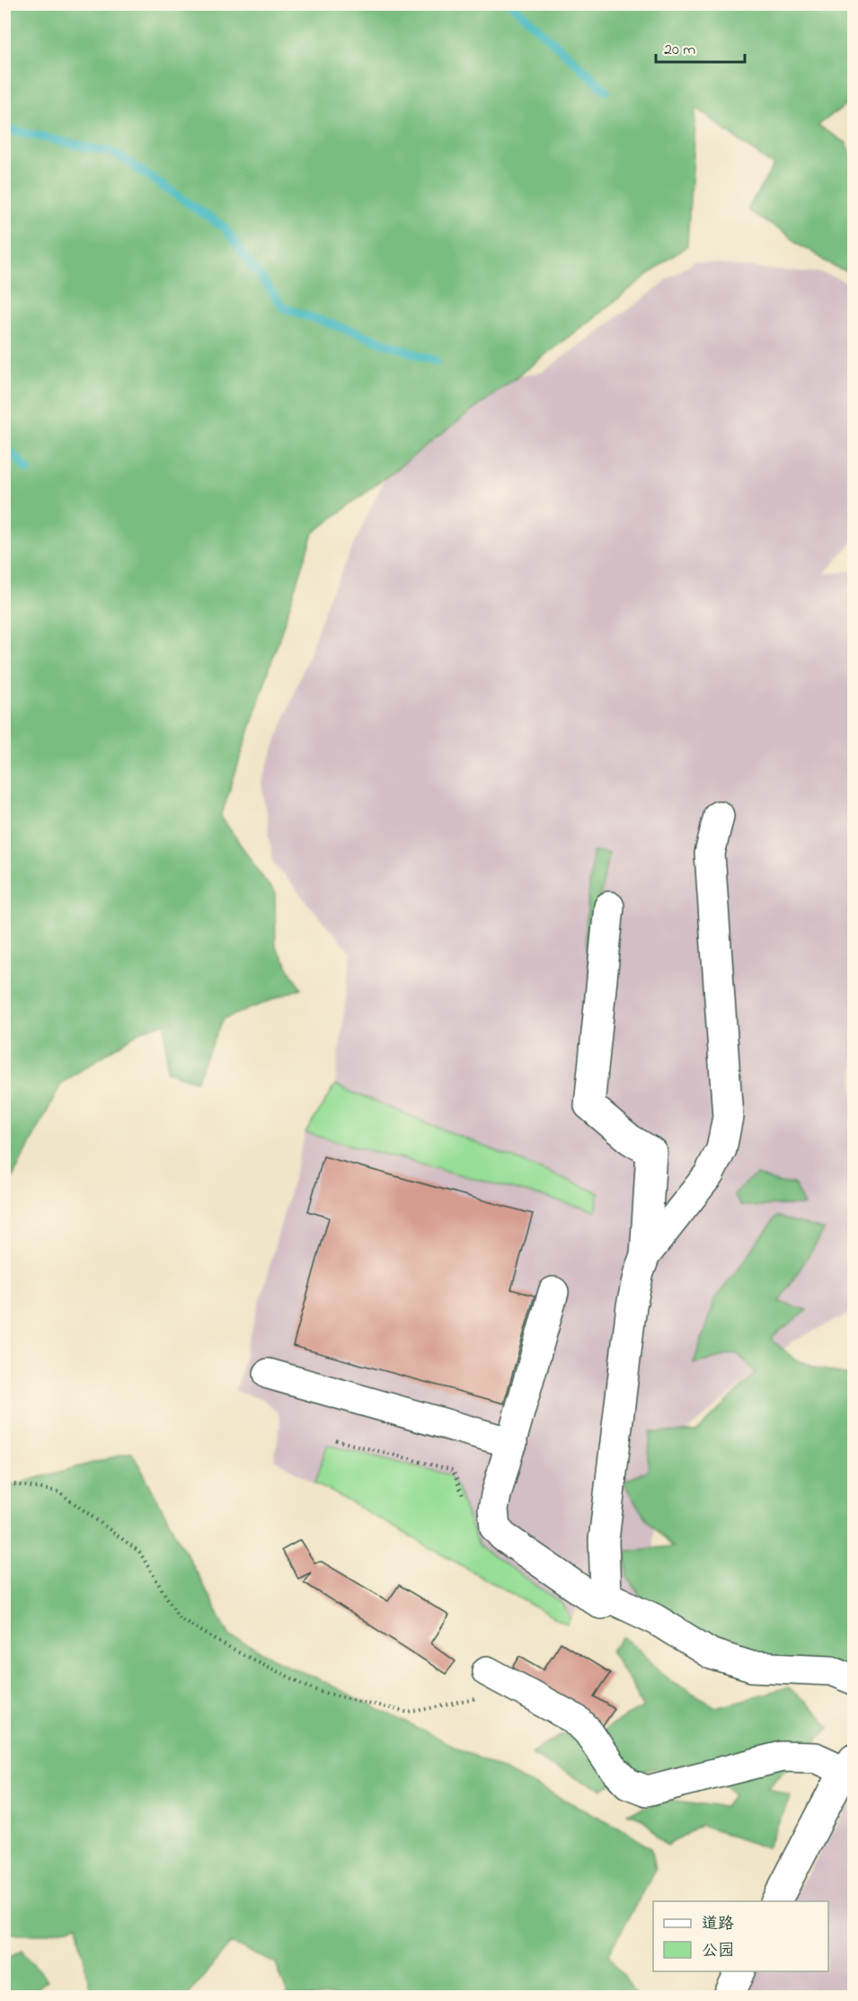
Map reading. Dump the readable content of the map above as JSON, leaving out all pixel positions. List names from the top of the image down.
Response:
{
  "legend": ["道路", "公园"],
  "scale_bar": "20 m"
}
